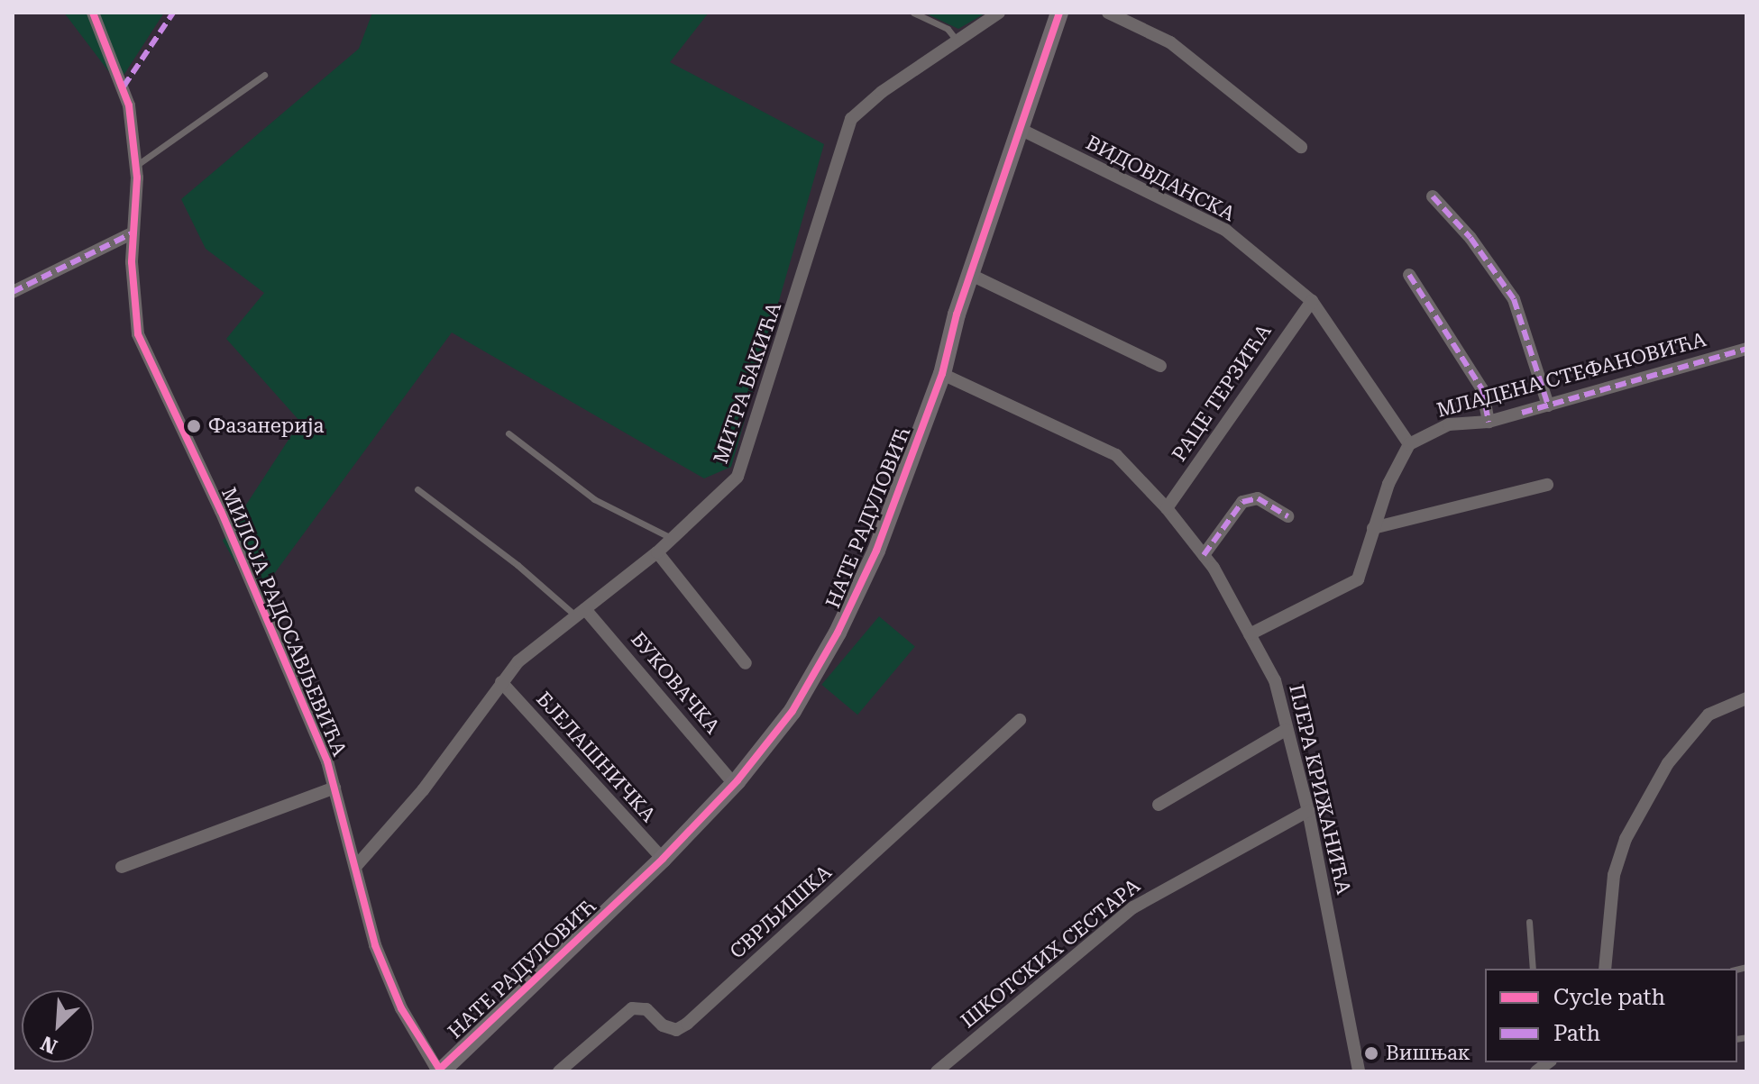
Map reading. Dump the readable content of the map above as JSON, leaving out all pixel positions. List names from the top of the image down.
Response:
{
  "streets": {
    "street": [
      "ВИДОВДАНСКА",
      "МЛАДЕНА СТЕФАНОВИЋА",
      "МИТРА БАКИЋА",
      "РАЦЕ ТЕРЗИЋА",
      "НАТЕ РАДУЛОВИЋ",
      "МИЛОЈА РАДОСАВЉЕВИЋА",
      "БУКОВАЧКА",
      "БЈЕЛАШНИЧКА",
      "ПЈЕРА КРИЖАНИЋА",
      "СВРЉИШКА",
      "ШКОТСКИХ СЕСТАРА"
    ]
  },
  "crossings": [
    ["ВИДОВДАНСКА", "МЛАДЕНА СТЕФАНОВИЋА"],
    ["ВИДОВДАНСКА", "РАЦЕ ТЕРЗИЋА"],
    ["ВИДОВДАНСКА", "НАТЕ РАДУЛОВИЋ"],
    ["МИТРА БАКИЋА", "МИЛОЈА РАДОСАВЉЕВИЋА"],
    ["МИТРА БАКИЋА", "БУКОВАЧКА"],
    ["МИТРА БАКИЋА", "БЈЕЛАШНИЧКА"],
    ["РАЦЕ ТЕРЗИЋА", "ПЈЕРА КРИЖАНИЋА"],
    ["НАТЕ РАДУЛОВИЋ", "МИЛОЈА РАДОСАВЉЕВИЋА"],
    ["НАТЕ РАДУЛОВИЋ", "БУКОВАЧКА"],
    ["НАТЕ РАДУЛОВИЋ", "БЈЕЛАШНИЧКА"],
    ["НАТЕ РАДУЛОВИЋ", "ПЈЕРА КРИЖАНИЋА"],
    ["ПЈЕРА КРИЖАНИЋА", "ШКОТСКИХ СЕСТАРА"]
  ],
  "places": ["Фазанерија", "Вишњак"],
  "legend": ["Cycle path", "Path"],
  "north": "bottom left"
}
